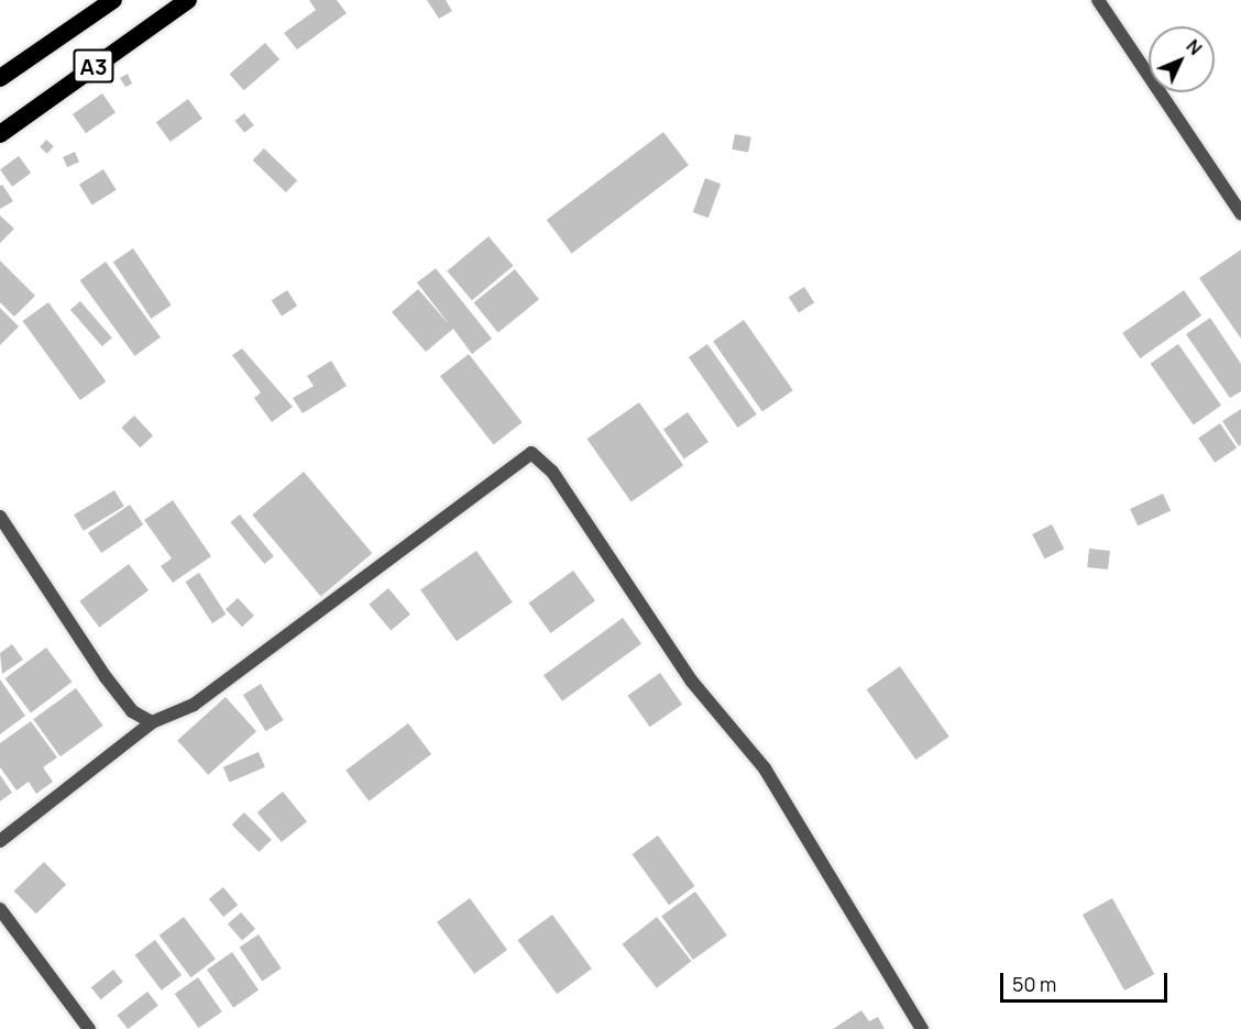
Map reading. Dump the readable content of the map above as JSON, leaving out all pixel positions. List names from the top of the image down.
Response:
{
  "streets": {
    "highway": ["A3"]
  },
  "scale_bar": "50 m",
  "north": "top right"
}
